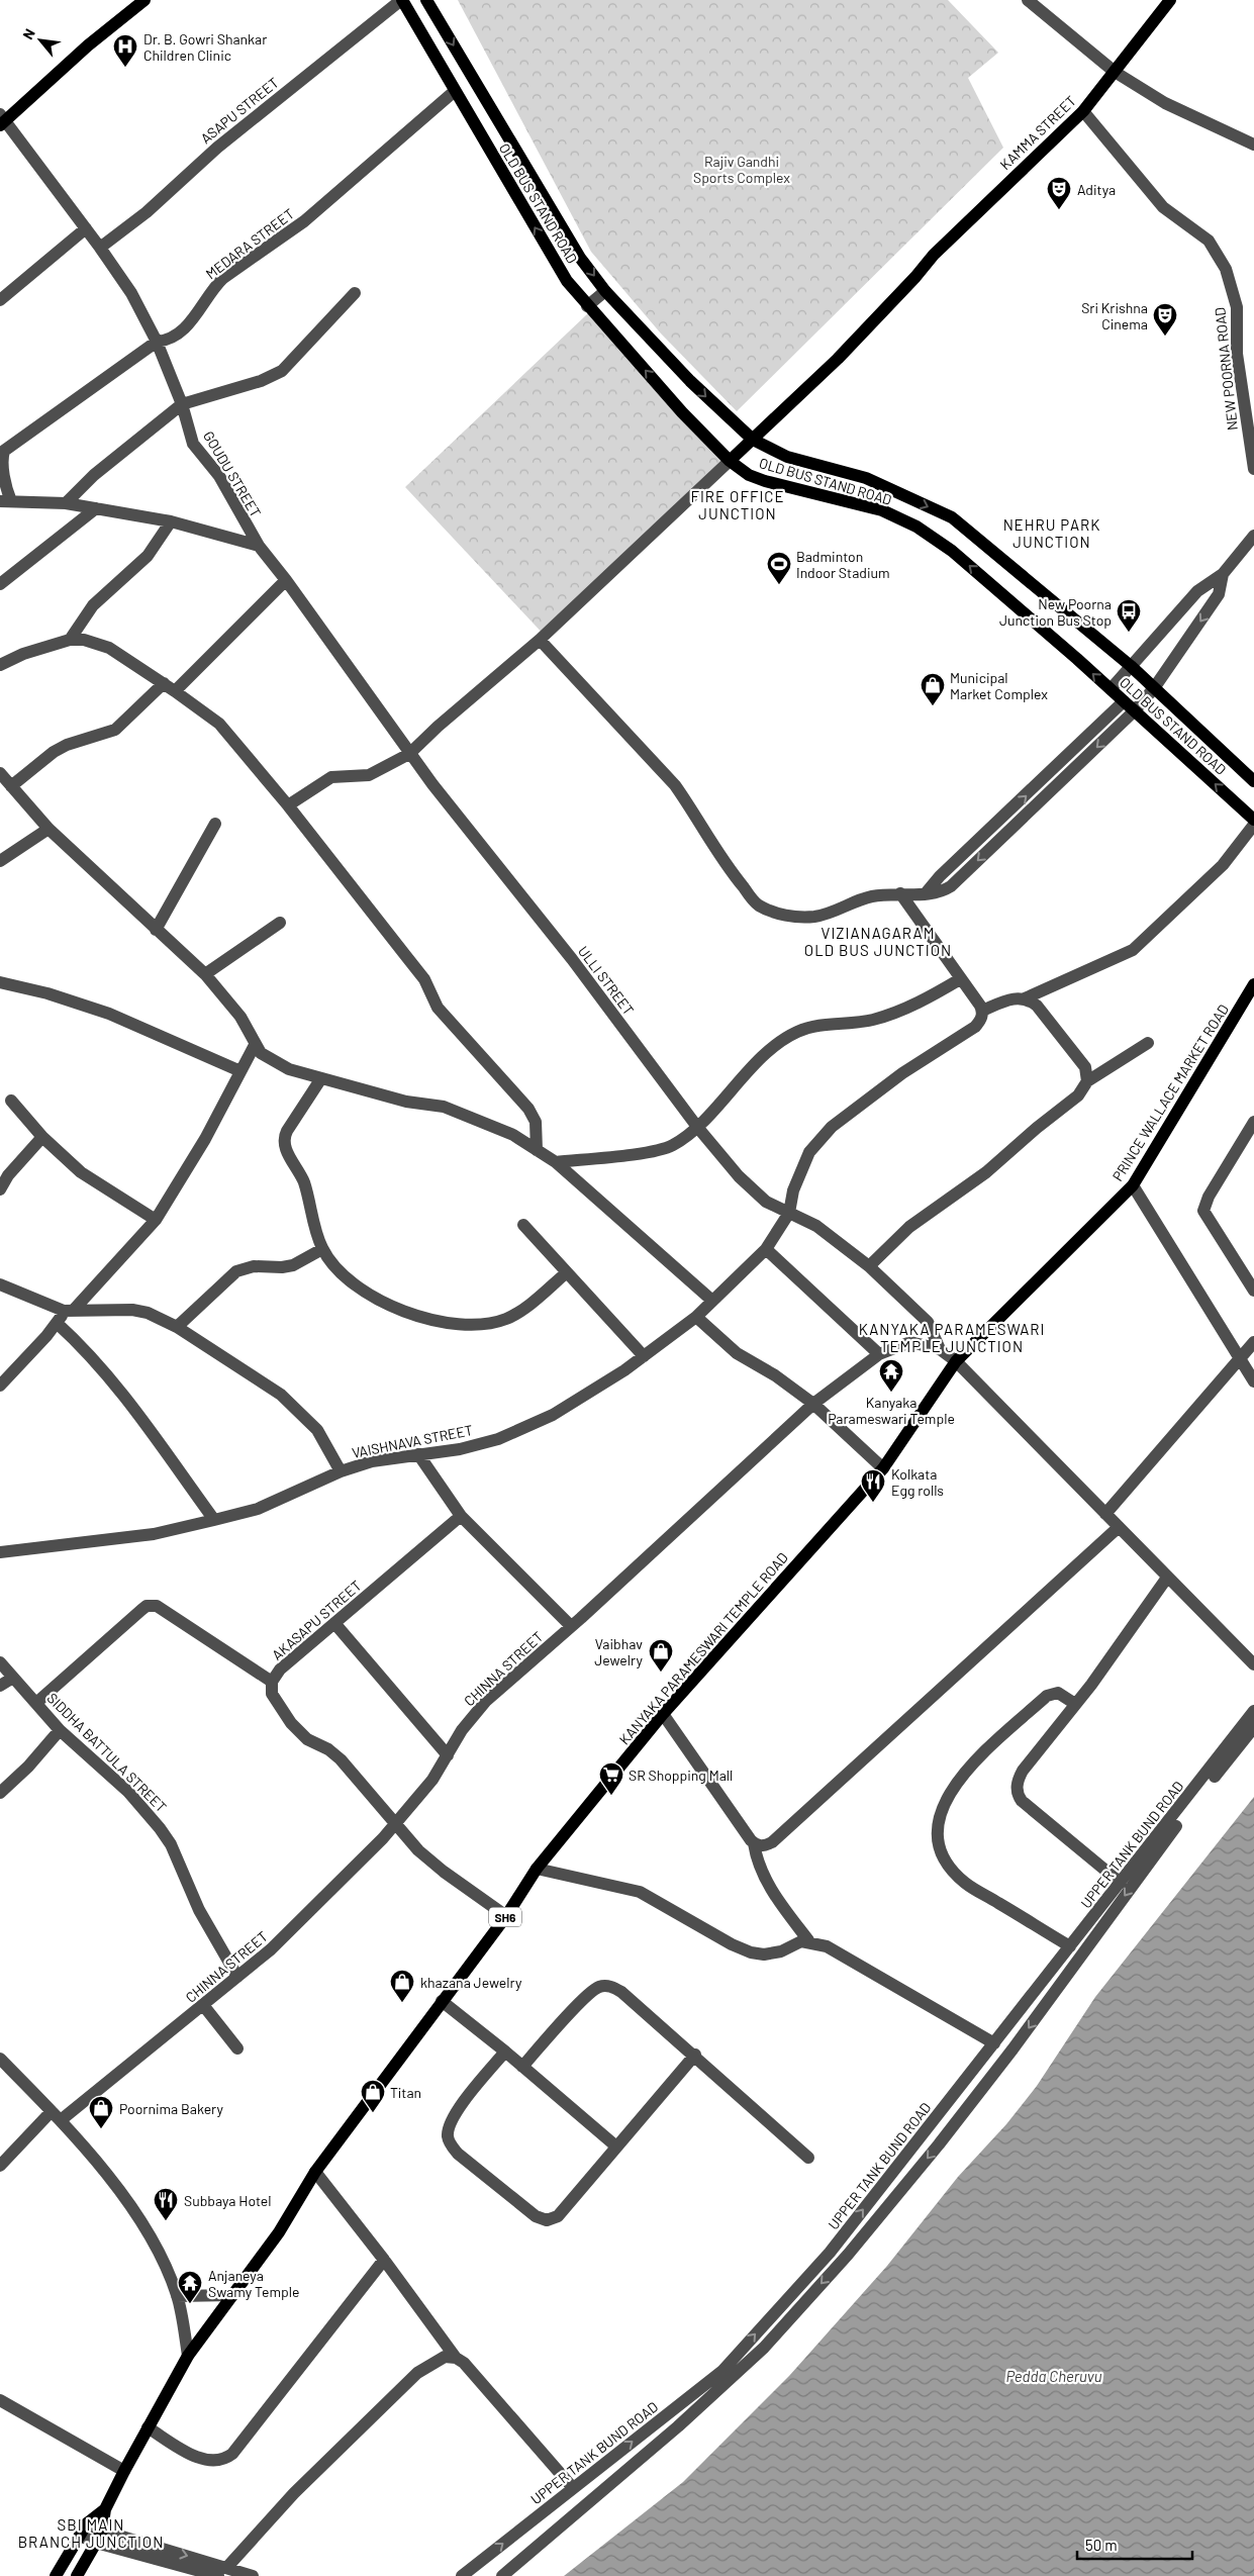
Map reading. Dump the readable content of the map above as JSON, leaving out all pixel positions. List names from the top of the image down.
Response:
{
  "streets": {
    "main road": [
      "KAMMA STREET",
      "OLD BUS STAND ROAD",
      "PRINCE WALLACE MARKET ROAD",
      "KANYAKA PARAMESWARI TEMPLE ROAD",
      "SH6"
    ],
    "street": [
      "ASAPU STREET",
      "MEDARA STREET",
      "NEW POORNA ROAD",
      "GOUDU STREET",
      "ULLI STREET",
      "VAISHNAVA STREET",
      "AKASAPU STREET",
      "CHINNA STREET",
      "SIDDHA BATTULA STREET",
      "UPPER TANK BUND ROAD"
    ]
  },
  "crossings": [
    ["ASAPU STREET", "OLD BUS STAND ROAD"],
    ["ASAPU STREET", "GOUDU STREET"],
    ["KAMMA STREET", "OLD BUS STAND ROAD"],
    ["KAMMA STREET", "NEW POORNA ROAD"],
    ["OLD BUS STAND ROAD", "MEDARA STREET"],
    ["MEDARA STREET", "GOUDU STREET"],
    ["GOUDU STREET", "ULLI STREET"],
    ["ULLI STREET", "VAISHNAVA STREET"],
    ["ULLI STREET", "CHINNA STREET"],
    ["PRINCE WALLACE MARKET ROAD", "KANYAKA PARAMESWARI TEMPLE ROAD"],
    ["PRINCE WALLACE MARKET ROAD", "CHINNA STREET"],
    ["AKASAPU STREET", "KANYAKA PARAMESWARI TEMPLE ROAD"],
    ["AKASAPU STREET", "CHINNA STREET"],
    ["KANYAKA PARAMESWARI TEMPLE ROAD", "CHINNA STREET"],
    ["KANYAKA PARAMESWARI TEMPLE ROAD", "SH6"],
    ["CHINNA STREET", "SIDDHA BATTULA STREET"]
  ],
  "districts": [
    "FIRE OFFICE JUNCTION",
    "NEHRU PARK JUNCTION",
    "VIZIANAGARAM OLD BUS JUNCTION",
    "KANYAKA PARAMESWARI TEMPLE JUNCTION",
    "SBI MAIN BRANCH JUNCTION"
  ],
  "water": ["Pedda Cheruvu"],
  "parks": ["Rajiv Gandhi Sports Complex"],
  "places": {
    "hospital": ["Dr. B. Gowri Shankar Children Clinic"],
    "theatre": ["Aditya", "Sri Krishna Cinema"],
    "sports": ["Badminton Indoor Stadium"],
    "bus stop": ["New Poorna Junction Bus Stop"],
    "shop": [
      "Municipal Market Complex",
      "Vaibhav Jewelry",
      "khazana Jewelry",
      "Titan",
      "Poornima Bakery"
    ],
    "temple": ["Kanyaka Parameswari Temple", "Anjaneya Swamy Temple"],
    "restaurant": ["Kolkata Egg rolls", "Subbaya Hotel"],
    "supermarket": ["SR Shopping Mall"]
  },
  "scale_bar": "50 m",
  "north": "top left"
}
